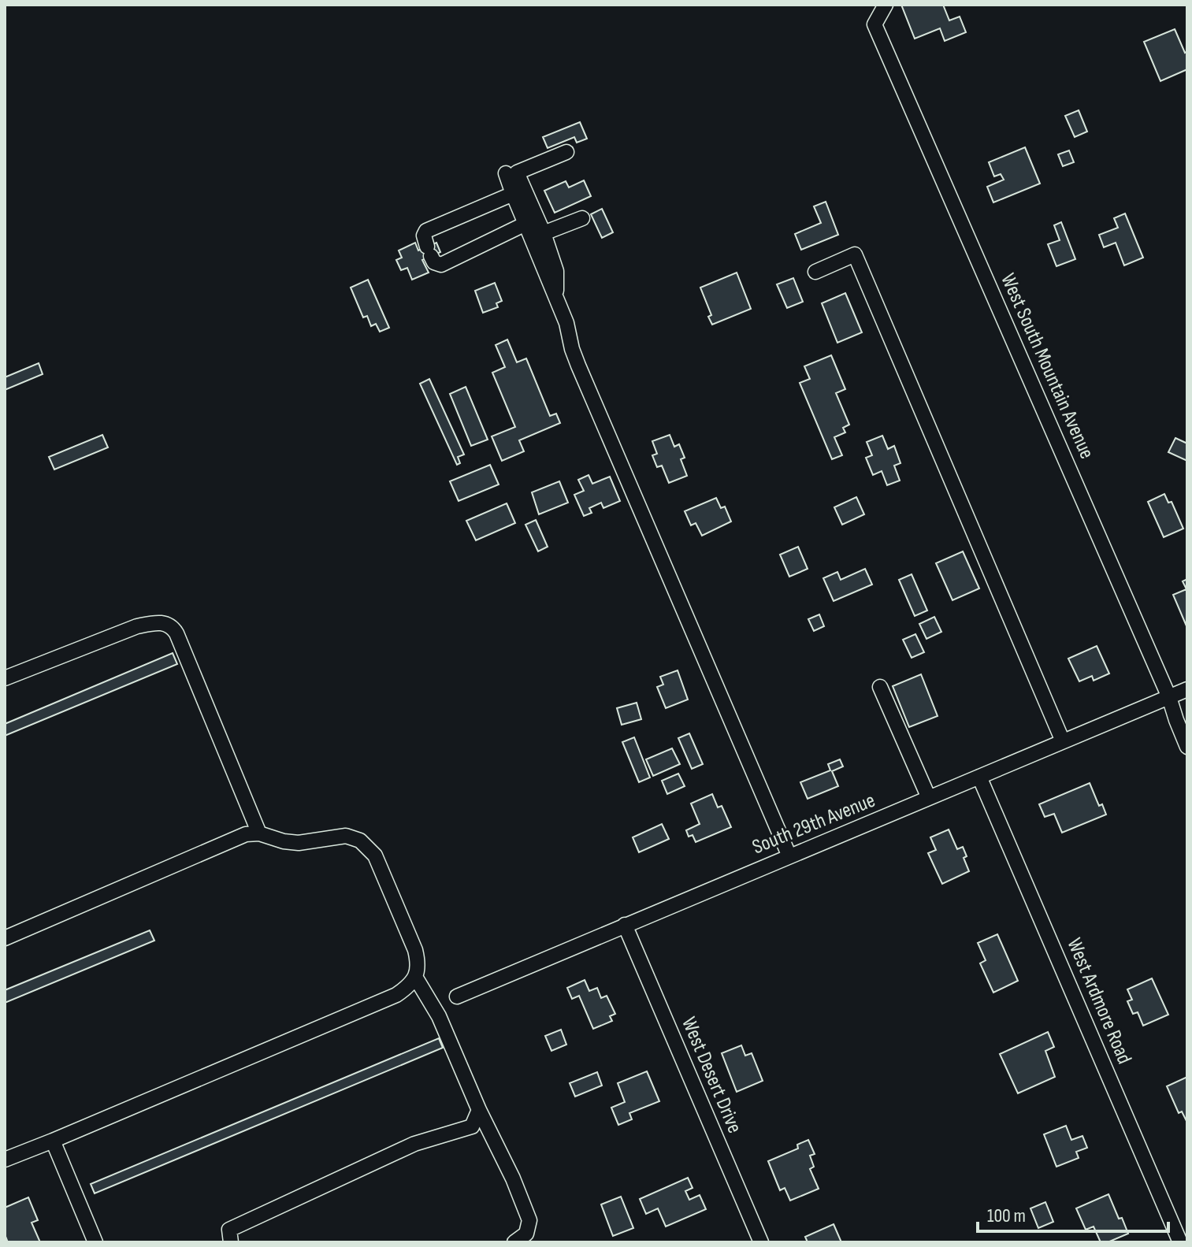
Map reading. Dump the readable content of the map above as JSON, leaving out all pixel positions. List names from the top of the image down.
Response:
{
  "streets": {
    "street": [
      "West South Mountain Avenue",
      "South 29th Avenue",
      "West Ardmore Road",
      "West Desert Drive"
    ]
  },
  "crossings": [
    ["West South Mountain Avenue", "South 29th Avenue"],
    ["South 29th Avenue", "West Ardmore Road"],
    ["South 29th Avenue", "West Desert Drive"]
  ],
  "scale_bar": "100 m"
}
